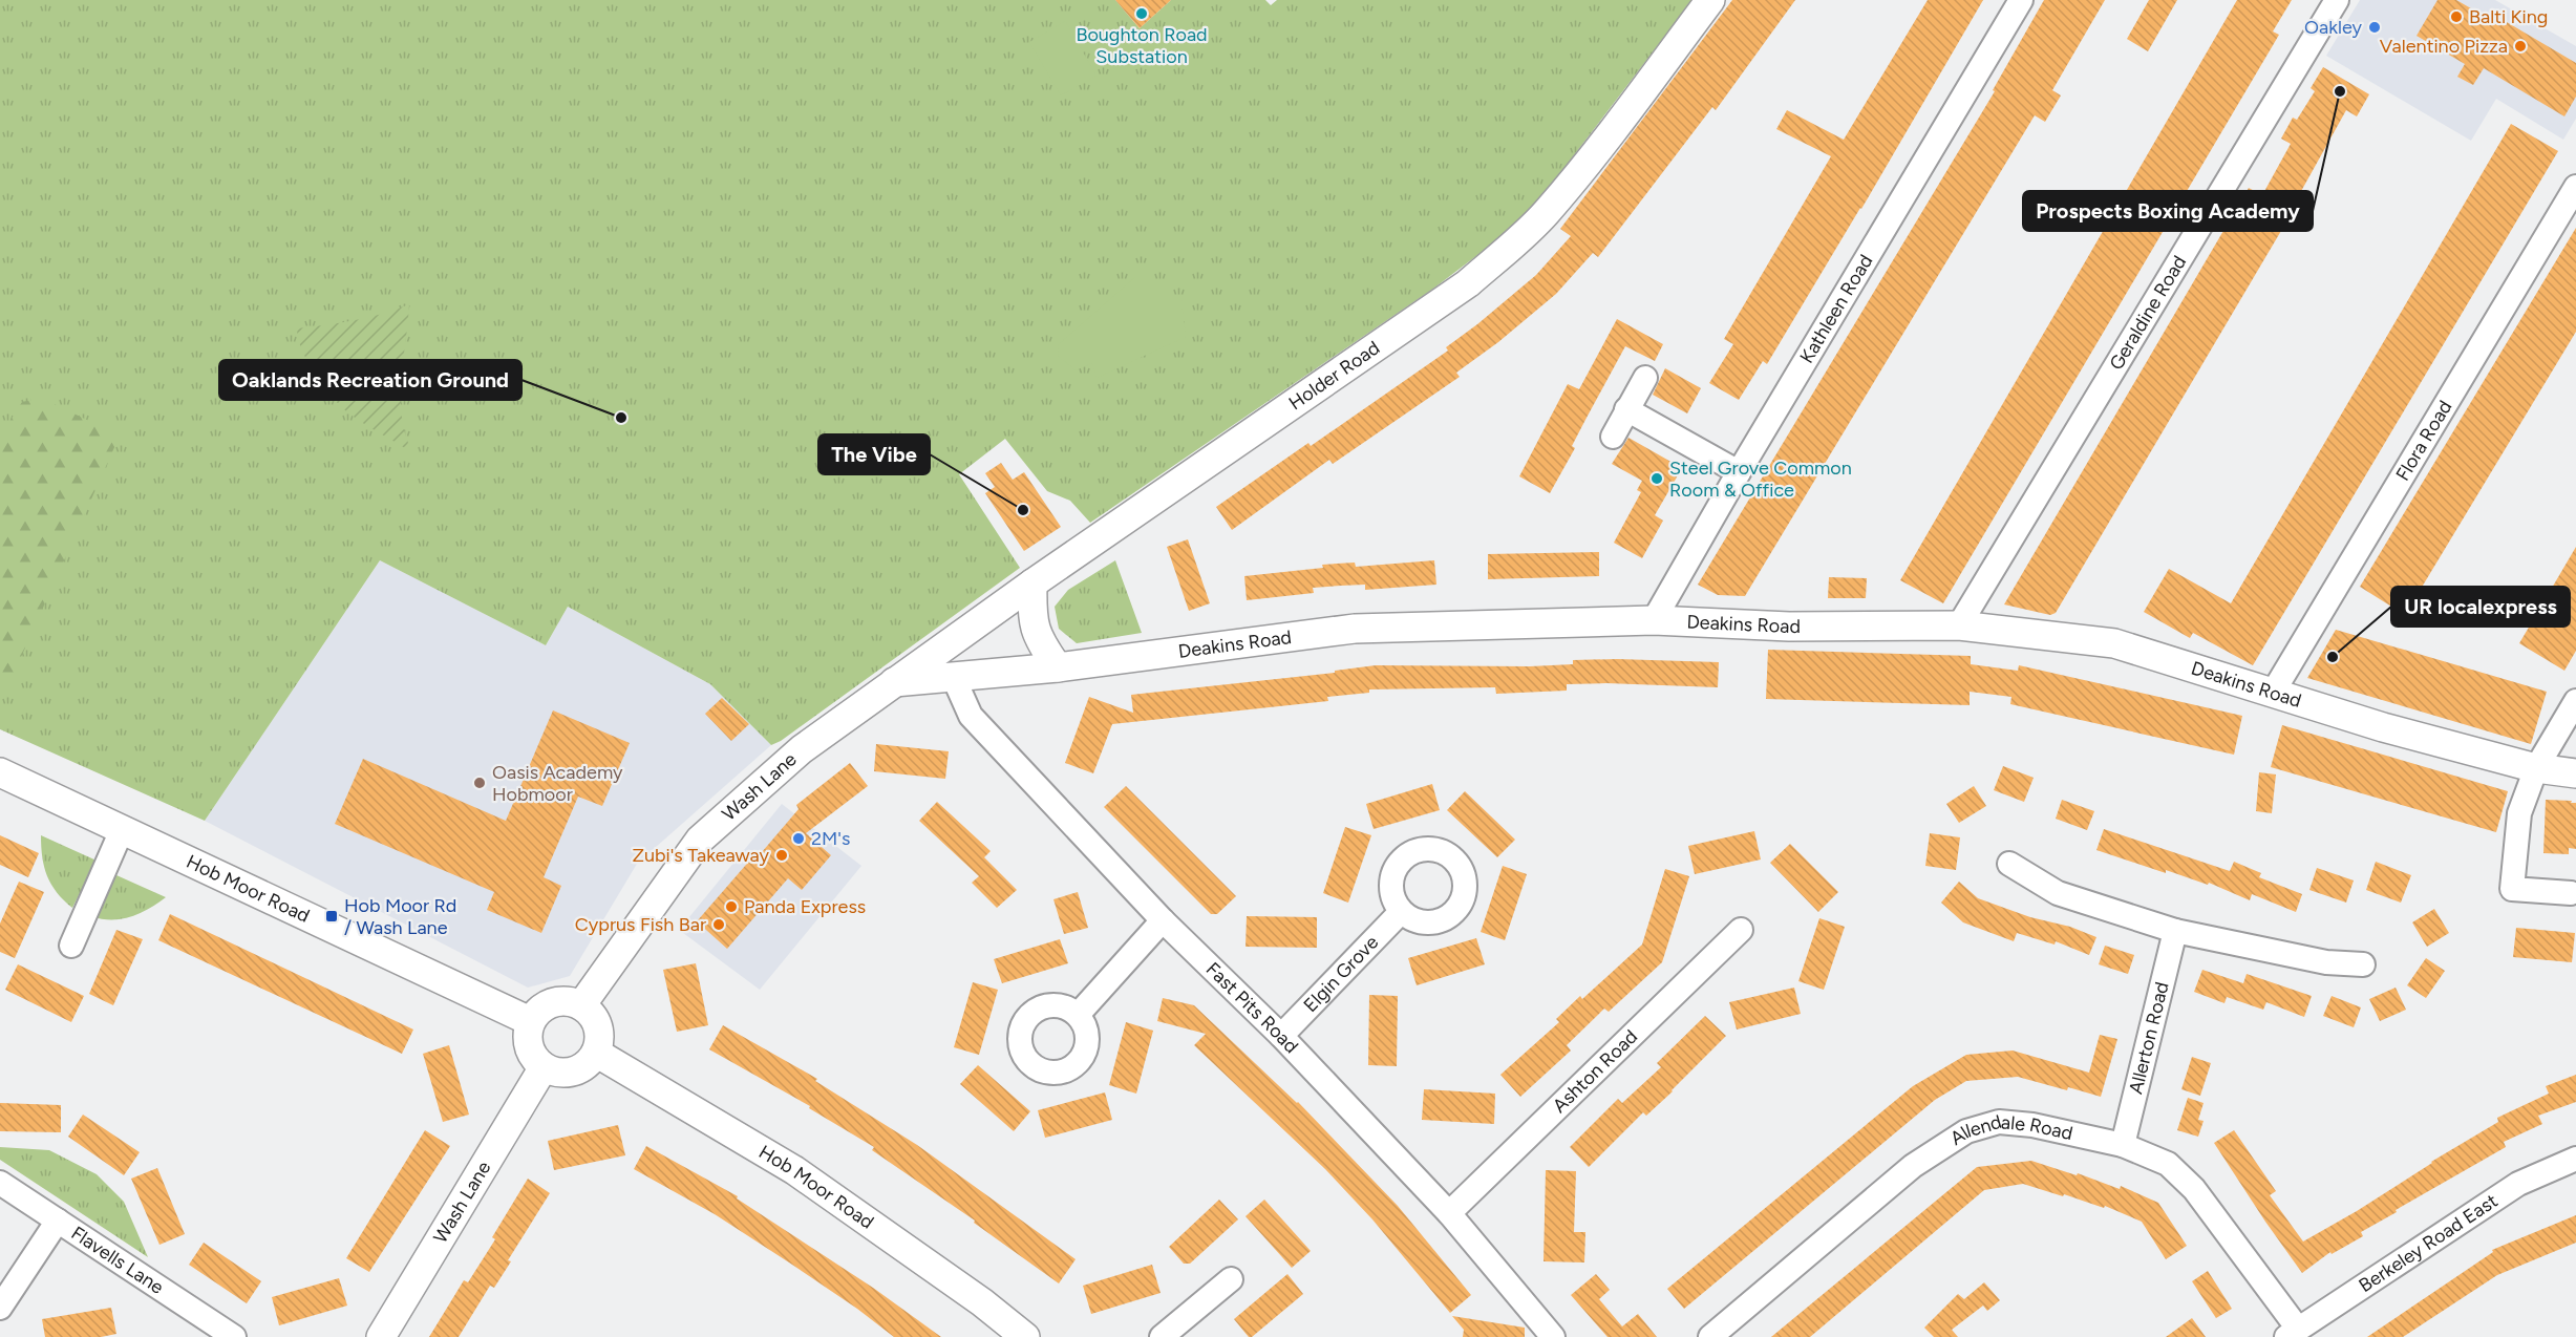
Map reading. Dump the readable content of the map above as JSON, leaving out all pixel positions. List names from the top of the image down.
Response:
{
  "streets": {
    "street": [
      "Kathleen Road",
      "Geraldine Road",
      "Holder Road",
      "Flora Road",
      "Deakins Road",
      "Wash Lane",
      "Hob Moor Road",
      "Elgin Grove",
      "Fast Pits Road",
      "Allerton Road",
      "Ashton Road",
      "Allendale Road",
      "Berkeley Road East",
      "Flavells Lane"
    ]
  },
  "crossings": [
    ["Kathleen Road", "Deakins Road"],
    ["Geraldine Road", "Deakins Road"],
    ["Holder Road", "Deakins Road"],
    ["Holder Road", "Wash Lane"],
    ["Flora Road", "Deakins Road"],
    ["Deakins Road", "Wash Lane"],
    ["Deakins Road", "Fast Pits Road"],
    ["Wash Lane", "Hob Moor Road"],
    ["Elgin Grove", "Fast Pits Road"],
    ["Fast Pits Road", "Ashton Road"],
    ["Allerton Road", "Allendale Road"],
    ["Allendale Road", "Berkeley Road East"]
  ],
  "places": {
    "other": [
      "Boughton Road Substation",
      "Balti King",
      "Oakley",
      "Valentino Pizza",
      "Prospects Boxing Academy",
      "Oaklands Recreation Ground",
      "Steel Grove Common Room & Office",
      "The Vibe",
      "UR localexpress",
      "Oasis Academy Hobmoor",
      "2M's",
      "Zubi's Takeaway",
      "Panda Express",
      "Cyprus Fish Bar"
    ],
    "transit": ["Hob Moor Rd / Wash Lane"]
  }
}
